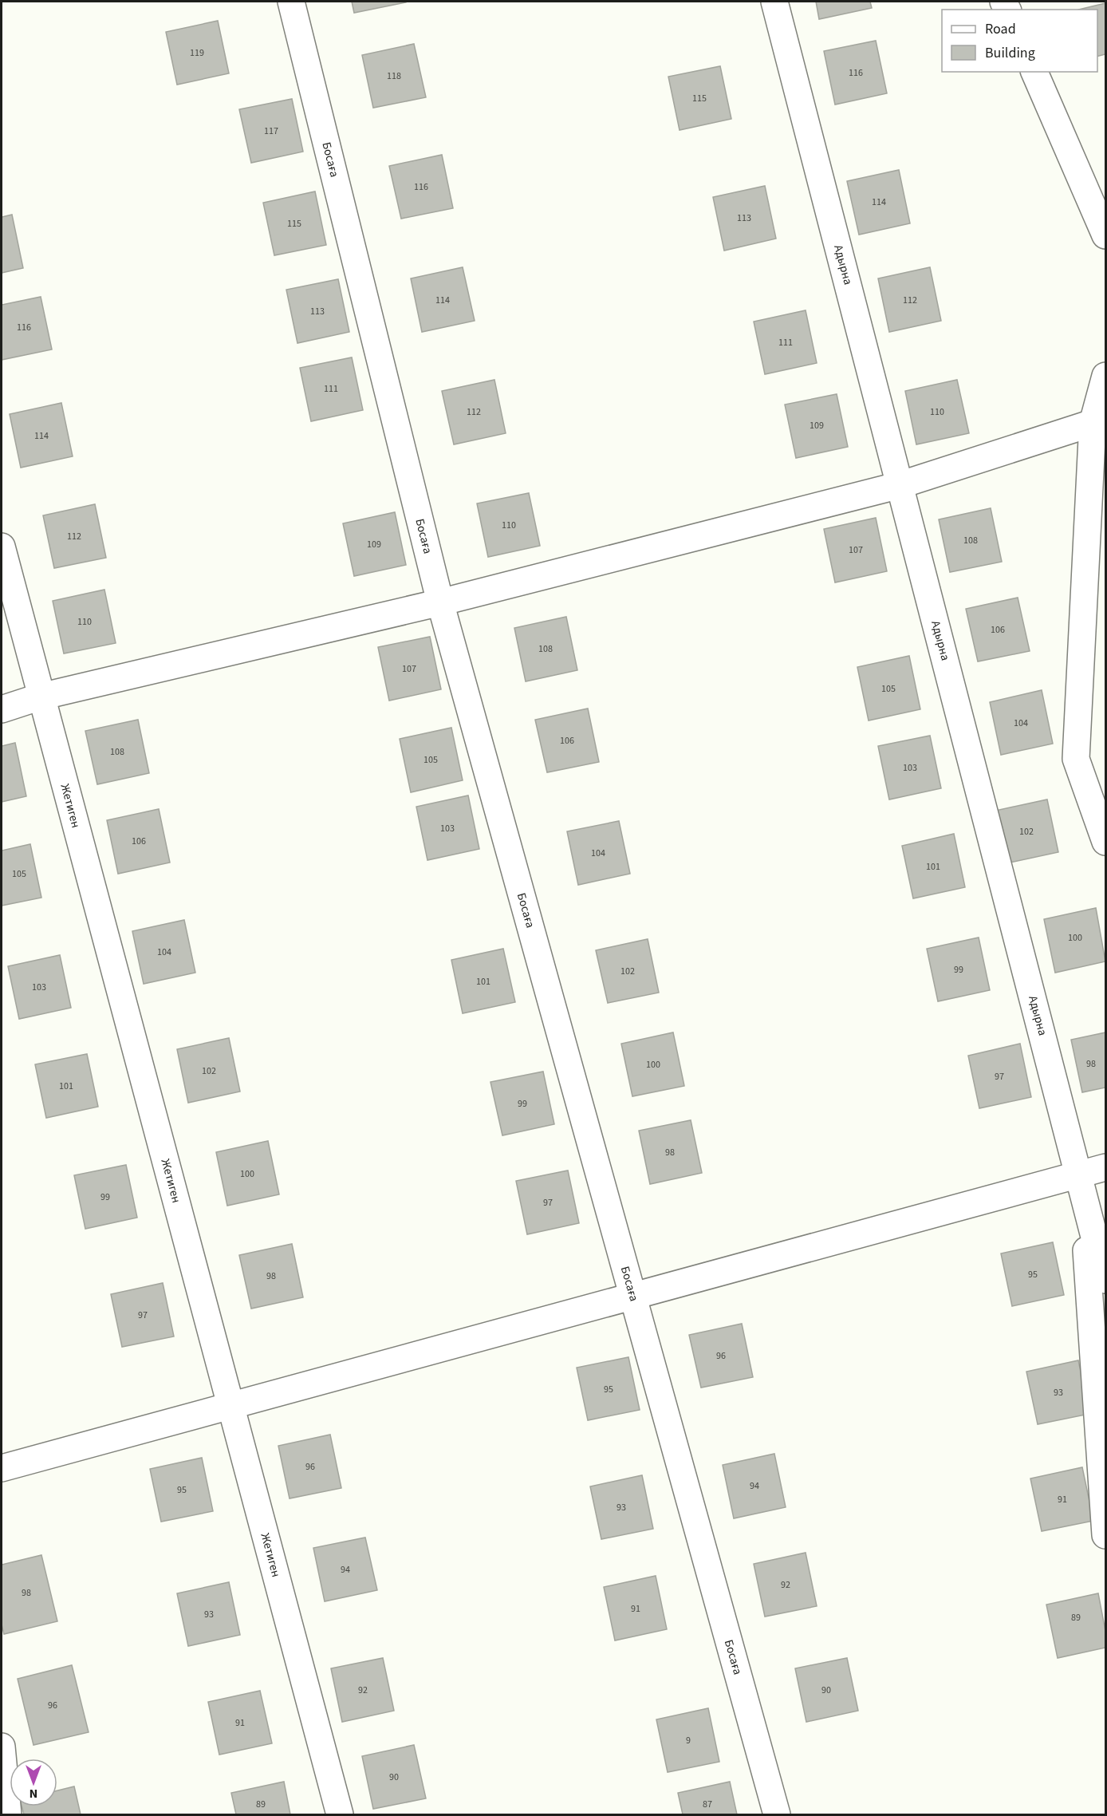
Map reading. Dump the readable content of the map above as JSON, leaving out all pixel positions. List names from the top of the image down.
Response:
{
  "streets": {
    "street": ["Босаға", "Адырна", "Жетиген"]
  },
  "house_numbers": [
    "119",
    "116",
    "118",
    "115",
    "117",
    "116",
    "114",
    "113",
    "115",
    "114",
    "112",
    "113",
    "116",
    "111",
    "111",
    "112",
    "110",
    "109",
    "114",
    "110",
    "112",
    "108",
    "109",
    "107",
    "110",
    "106",
    "108",
    "107",
    "105",
    "104",
    "106",
    "108",
    "105",
    "103",
    "103",
    "102",
    "106",
    "104",
    "101",
    "105",
    "100",
    "104",
    "99",
    "102",
    "101",
    "103",
    "98",
    "100",
    "102",
    "97",
    "101",
    "99",
    "98",
    "100",
    "99",
    "97",
    "95",
    "98",
    "97",
    "96",
    "95",
    "93",
    "96",
    "94",
    "95",
    "91",
    "93",
    "94",
    "92",
    "98",
    "91",
    "93",
    "89",
    "92",
    "90",
    "96",
    "91",
    "9",
    "90",
    "89",
    "87"
  ],
  "legend": ["Road", "Building"],
  "north": "bottom"
}
